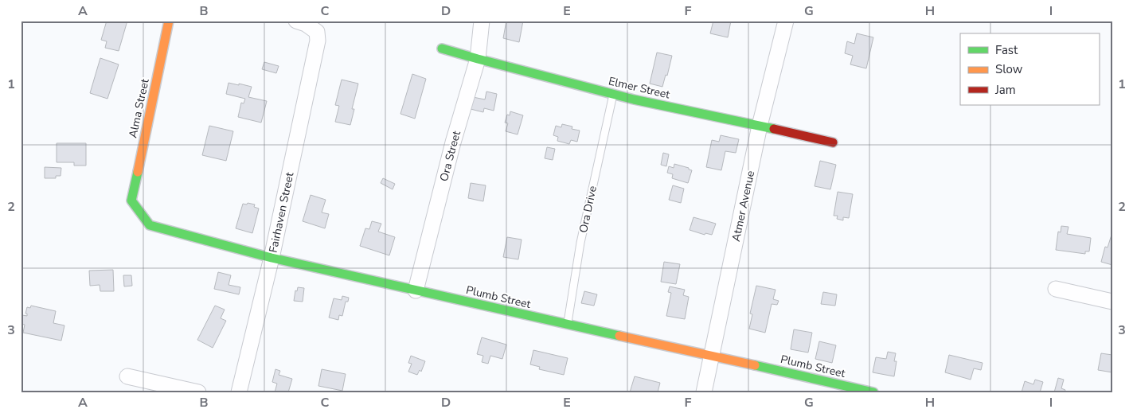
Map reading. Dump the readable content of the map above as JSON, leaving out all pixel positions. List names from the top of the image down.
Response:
{
  "streets": {
    "street": [
      "Elmer Street",
      "Alma Street",
      "Ora Street",
      "Atmer Avenue",
      "Fairhaven Street",
      "Plumb Street"
    ],
    "lane": ["Ora Drive"]
  },
  "crossings": [
    ["Elmer Street", "Ora Street"],
    ["Elmer Street", "Atmer Avenue"],
    ["Elmer Street", "Ora Drive"],
    ["Alma Street", "Plumb Street"],
    ["Ora Street", "Plumb Street"],
    ["Atmer Avenue", "Plumb Street"],
    ["Ora Drive", "Plumb Street"],
    ["Fairhaven Street", "Plumb Street"]
  ],
  "legend": ["Fast", "Slow", "Jam"],
  "grid": {
    "columns": [
      "A",
      "B",
      "C",
      "D",
      "E",
      "F",
      "G",
      "H",
      "I"
    ],
    "rows": ["1", "2", "3"]
  }
}
